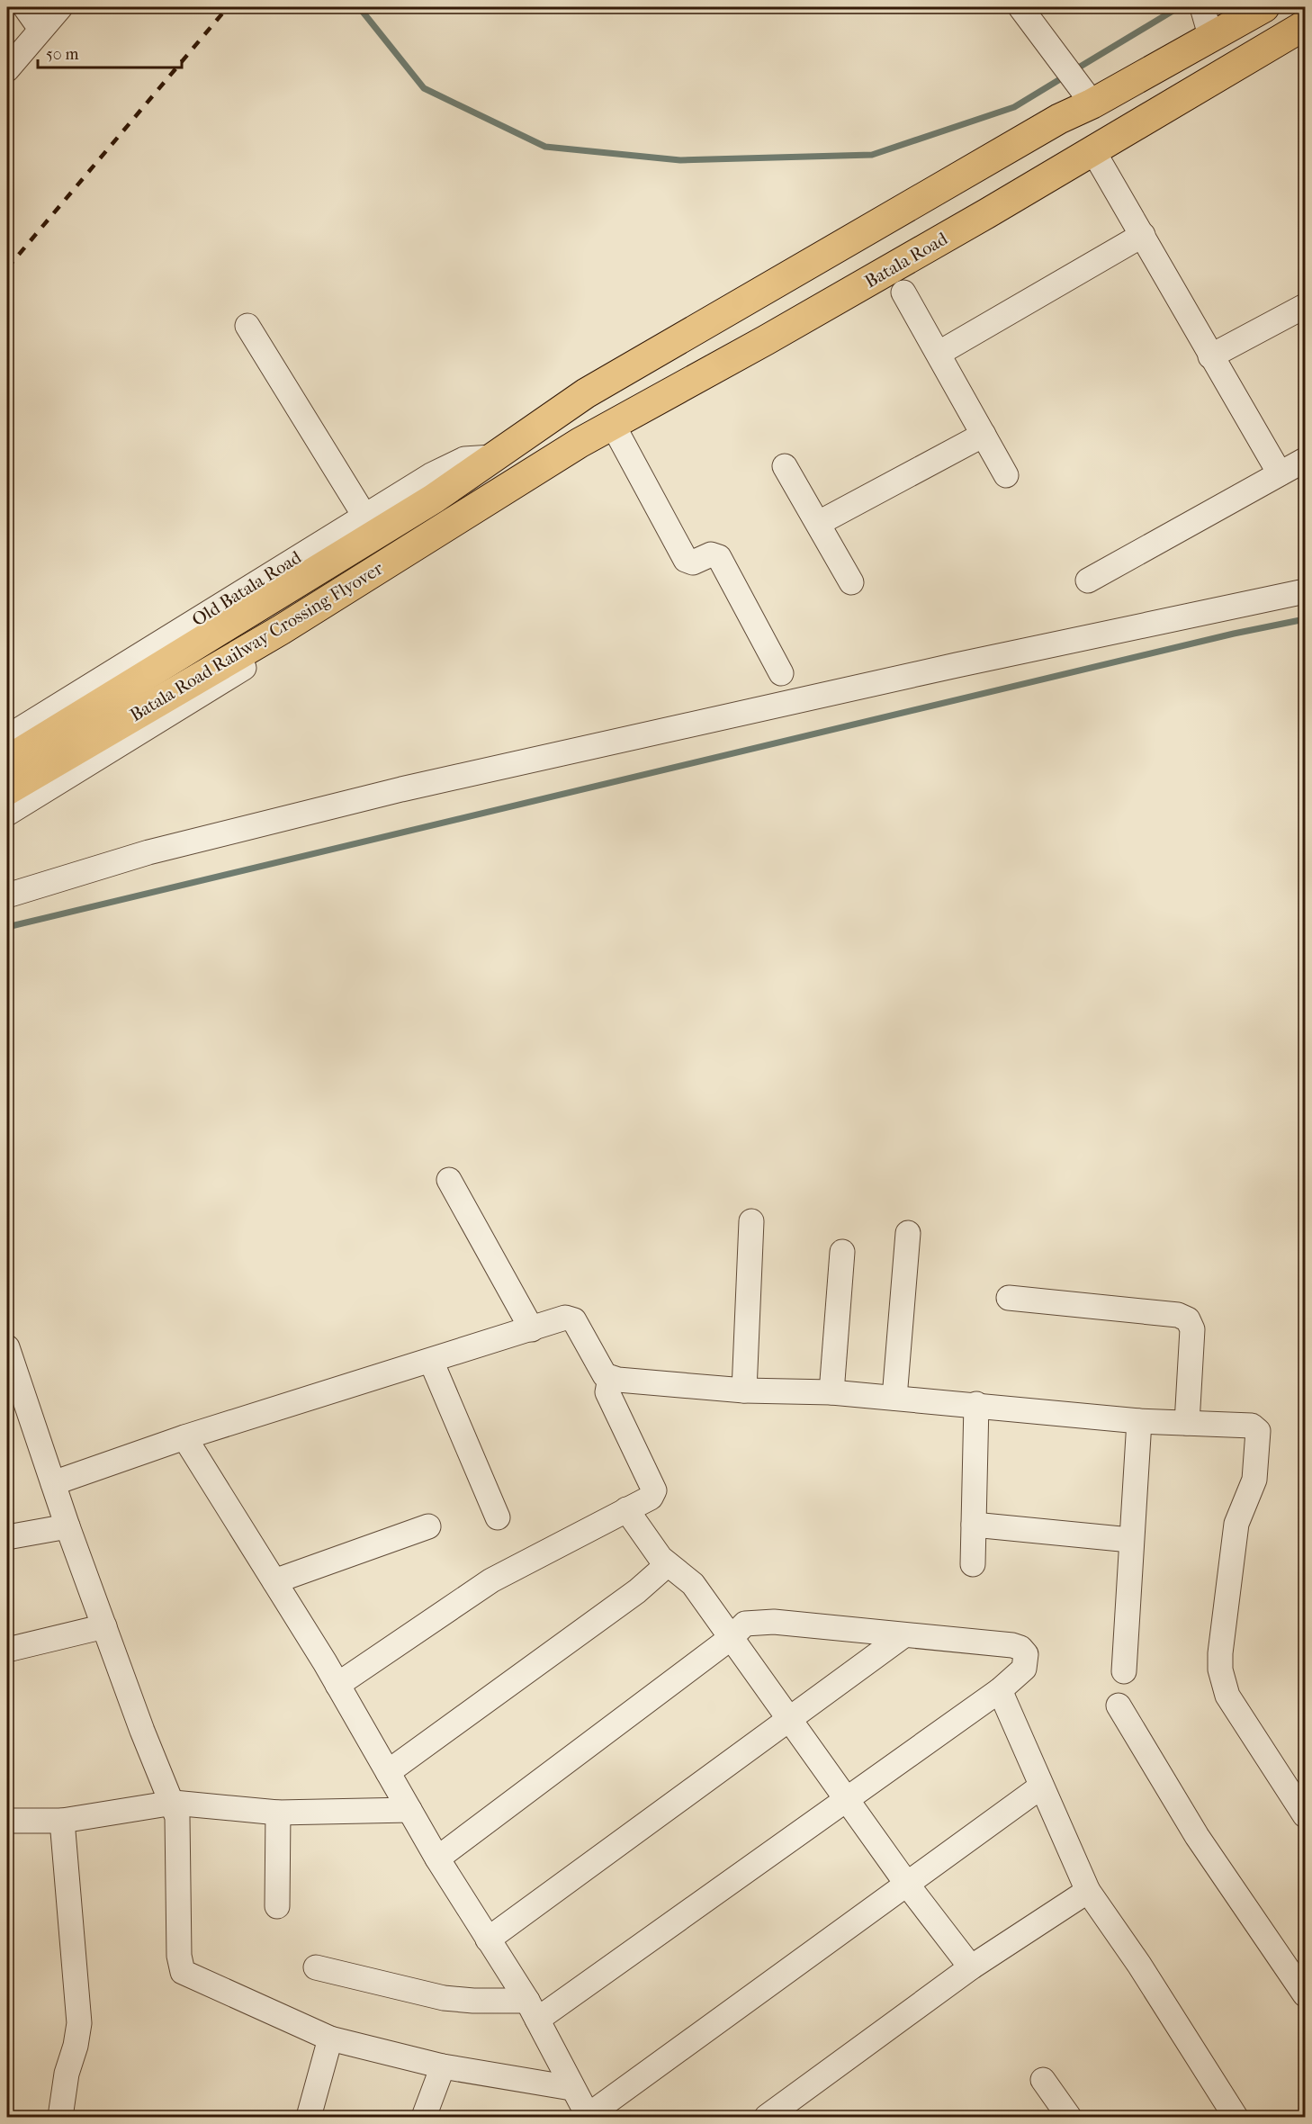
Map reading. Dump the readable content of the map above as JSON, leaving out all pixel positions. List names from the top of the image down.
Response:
{
  "streets": {
    "main road": ["Batala Road", "Batala Road Railway Crossing Flyover"],
    "street": ["Old Batala Road"]
  },
  "crossings": [
    ["Batala Road", "Batala Road Railway Crossing Flyover"],
    ["Old Batala Road", "Batala Road Railway Crossing Flyover"]
  ],
  "scale_bar": "50 m"
}
